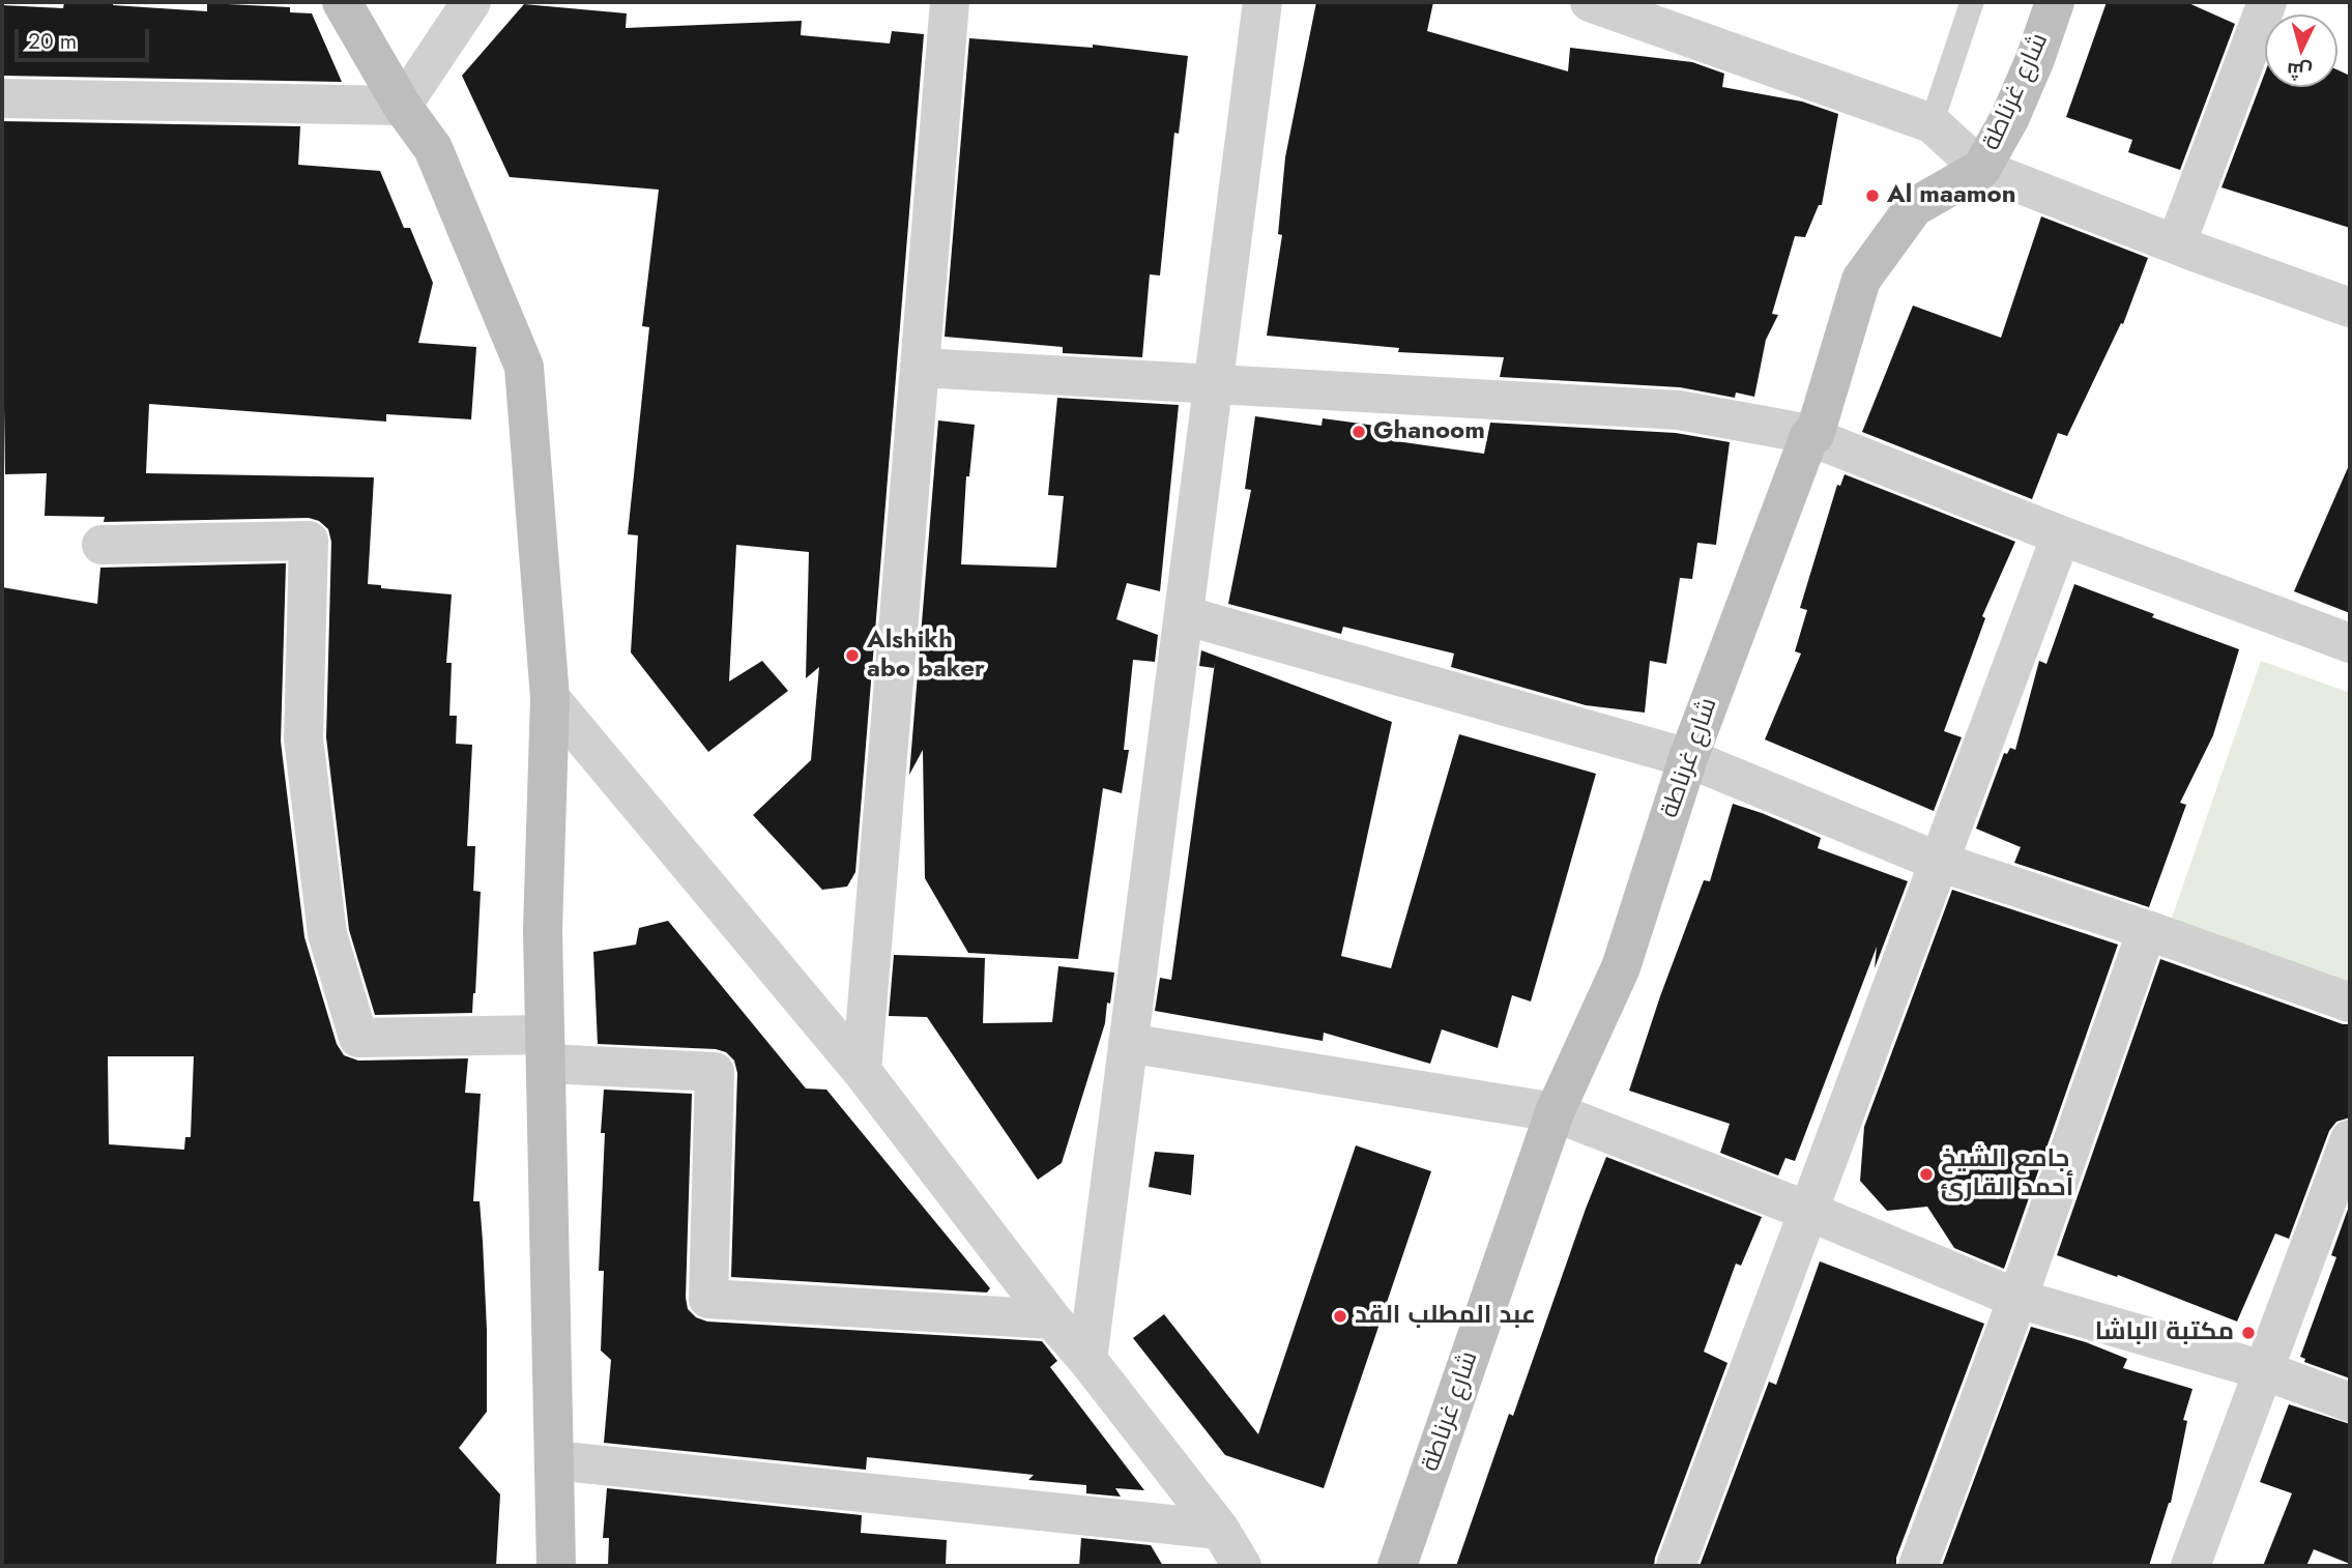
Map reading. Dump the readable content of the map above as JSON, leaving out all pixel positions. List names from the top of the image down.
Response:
{
  "streets": {
    "main road": ["شارع غرناطة"]
  },
  "places": [
    "Al maamon",
    "Ghanoom",
    "Alshikh abo baker",
    "جامع الشيخ أحمد القارئ",
    "عبد المطلب القد",
    "مكتبة الباشا"
  ],
  "scale_bar": "20 m",
  "north": "bottom"
}
